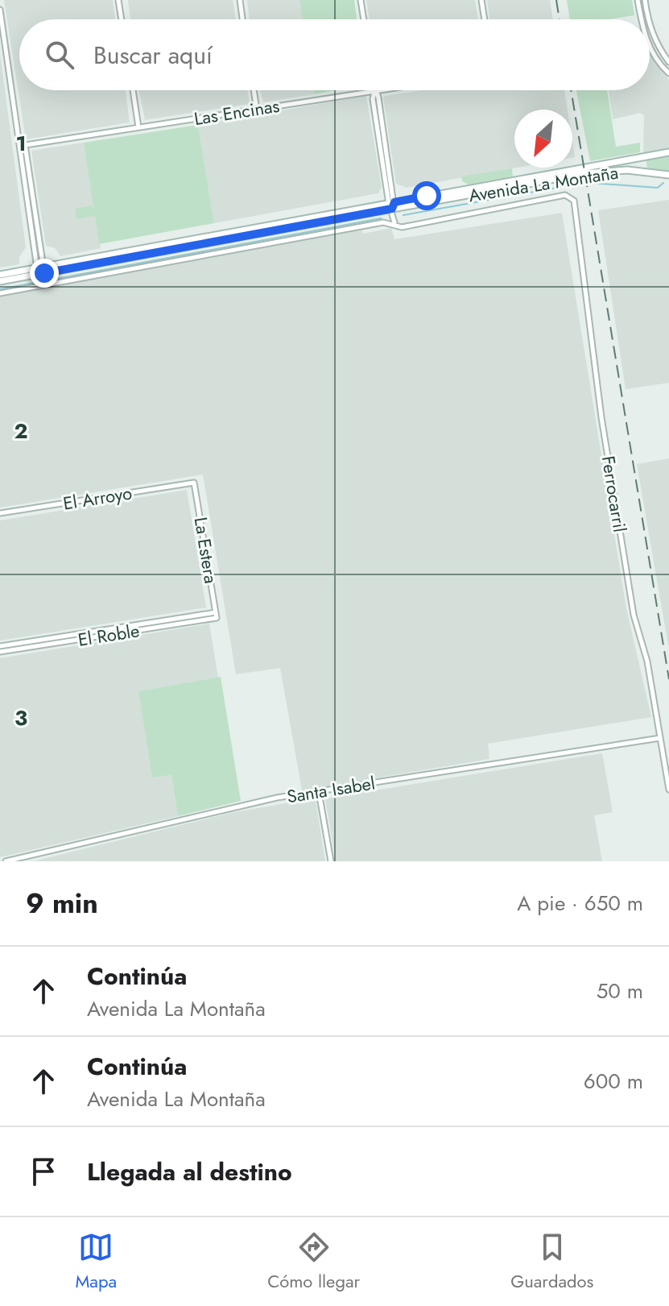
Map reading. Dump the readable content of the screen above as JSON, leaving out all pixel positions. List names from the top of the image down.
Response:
{
  "streets": {
    "main road": ["Avenida La Montaña"],
    "street": [
      "Las Encinas",
      "Ferrocarril",
      "El Arroyo",
      "La Estera",
      "El Roble",
      "Santa Isabel"
    ]
  },
  "crossings": [
    ["Ferrocarril", "Santa Isabel"],
    ["El Arroyo", "La Estera"],
    ["La Estera", "El Roble"]
  ],
  "north": "bottom left",
  "page": {
    "search": "Buscar aquí",
    "heading": ["9 min", "A pie · 650 m"],
    "list": [
      ["Continúa", "Avenida La Montaña", "50 m"],
      ["Continúa", "Avenida La Montaña", "600 m"],
      "Llegada al destino"
    ],
    "nav": ["Mapa", "Cómo llegar", "Guardados"]
  },
  "grid": {
    "rows": ["1", "2", "3"]
  }
}
